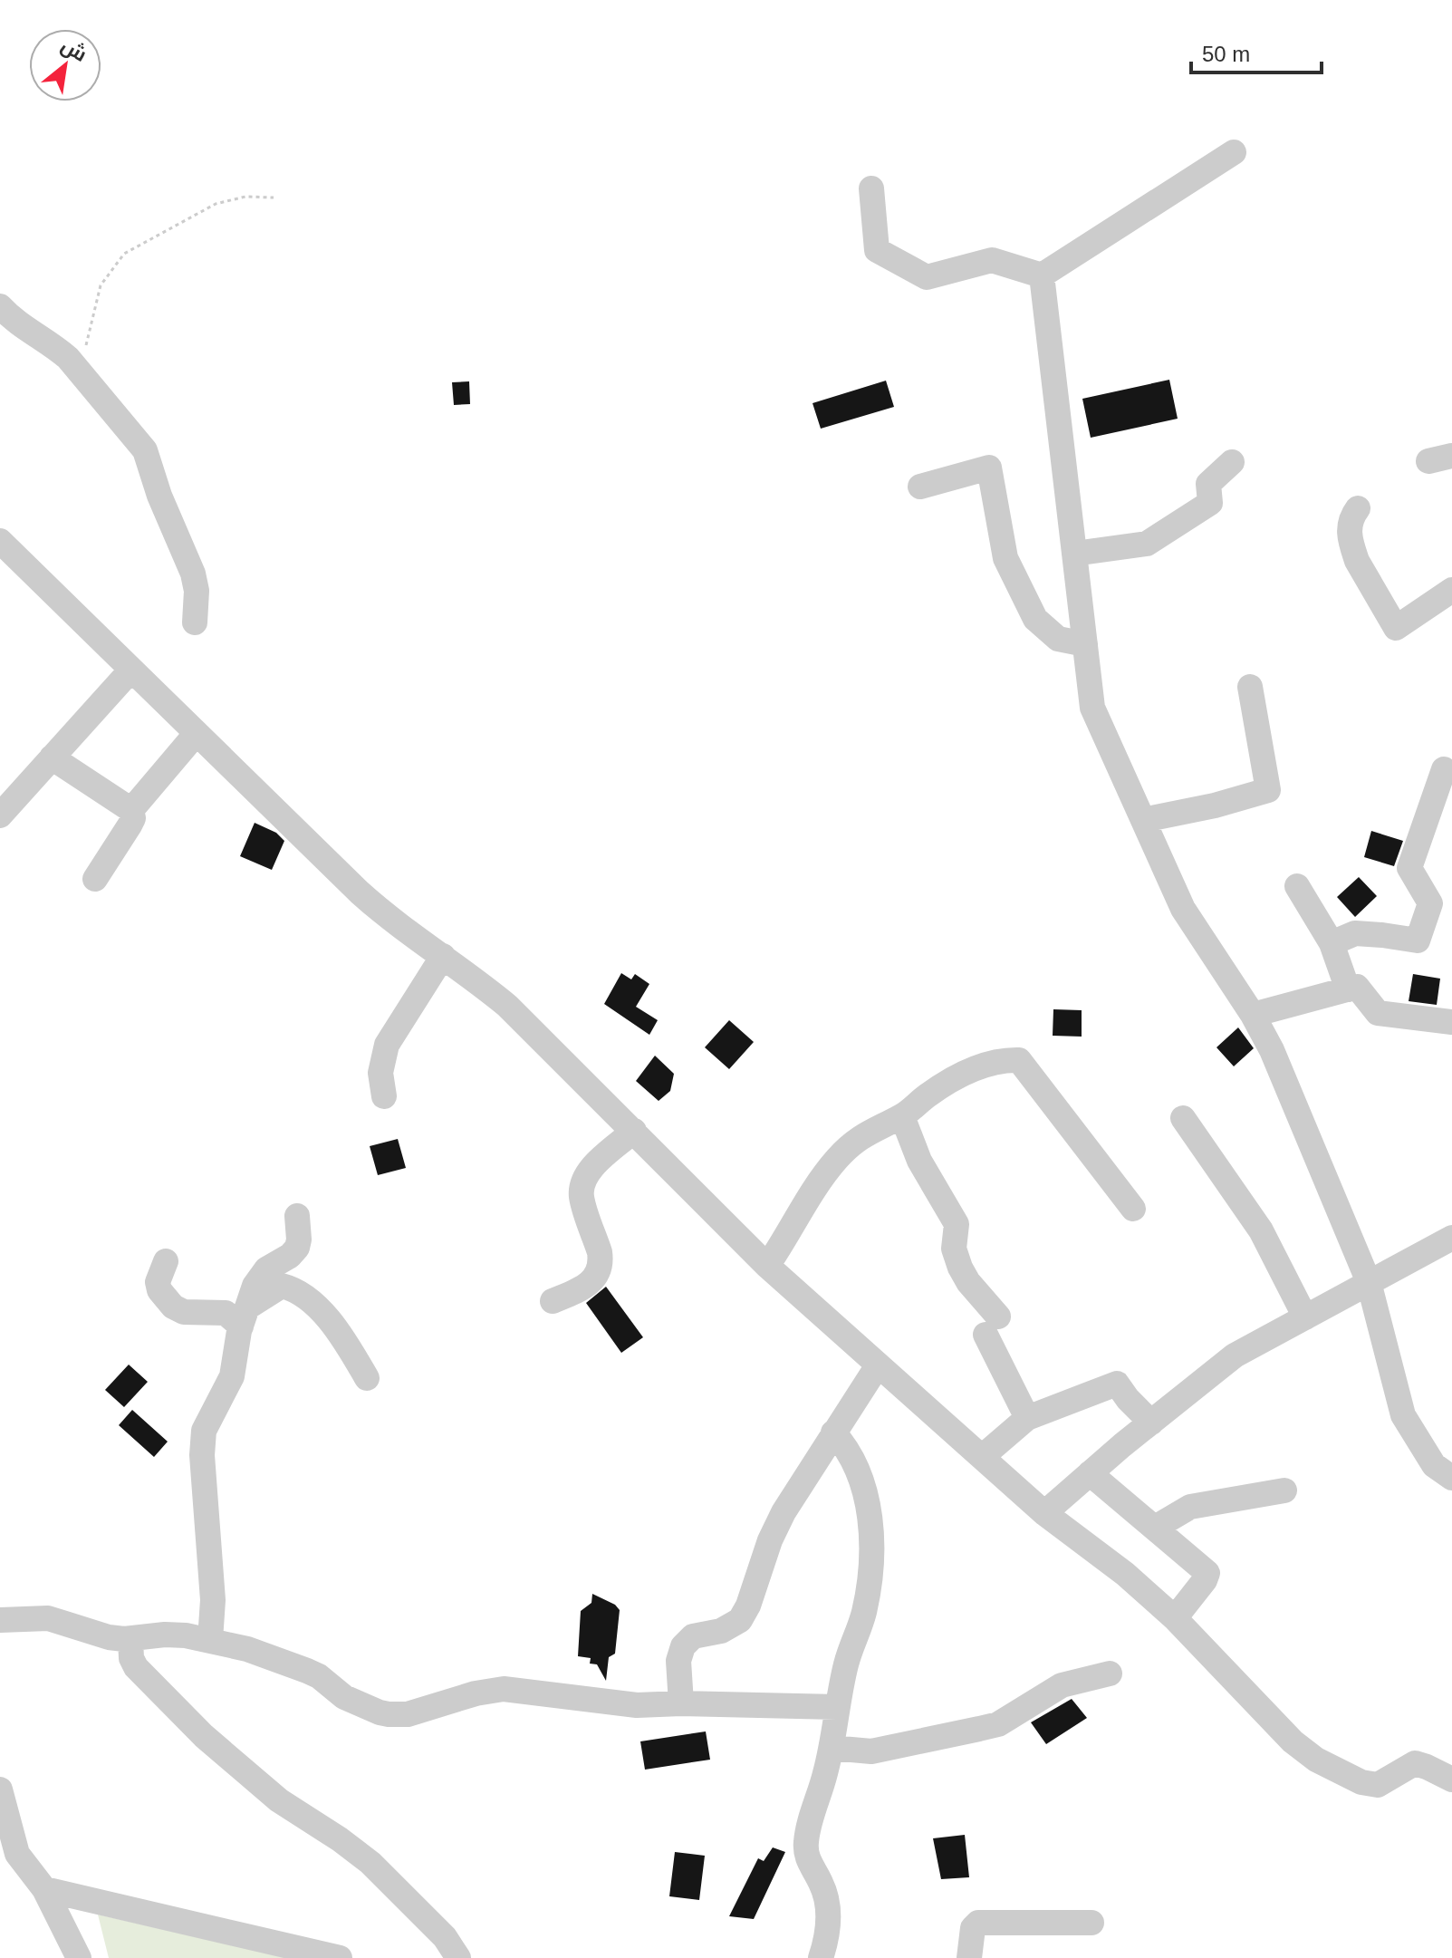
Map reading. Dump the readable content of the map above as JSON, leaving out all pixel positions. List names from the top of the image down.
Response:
{
  "scale_bar": "50 m",
  "north": "top right"
}
